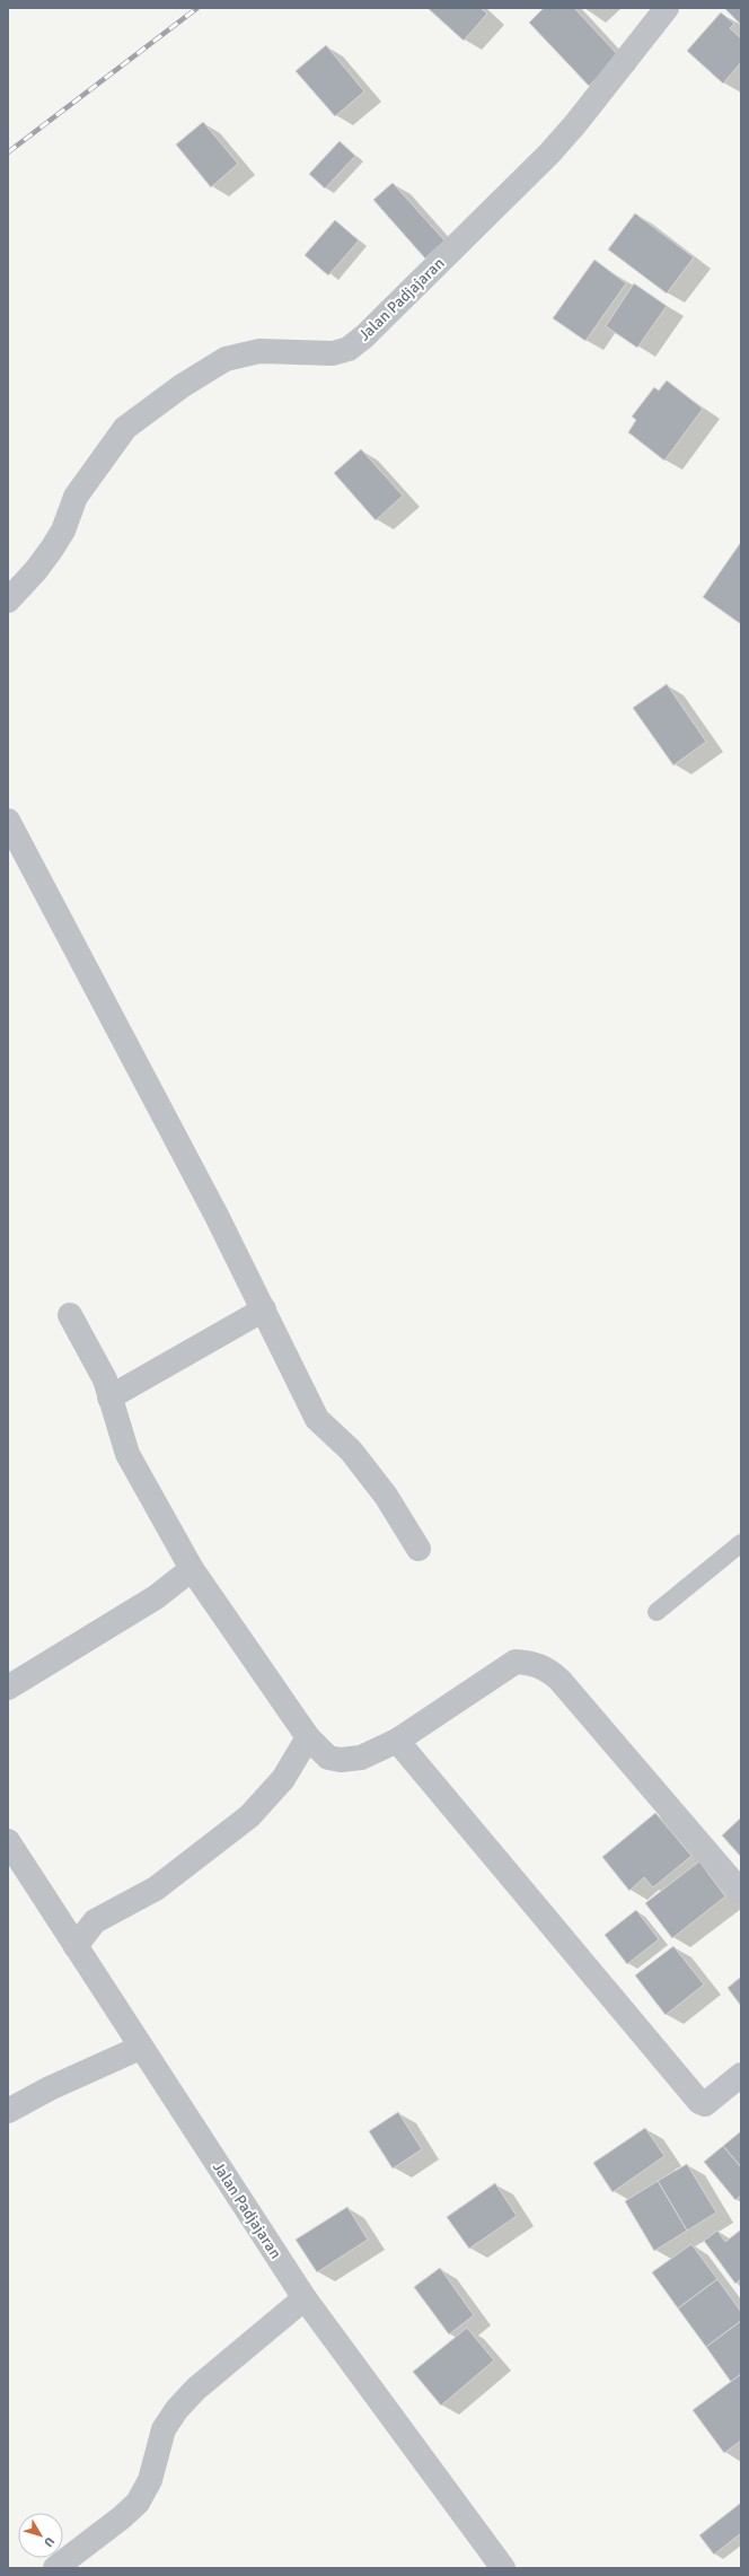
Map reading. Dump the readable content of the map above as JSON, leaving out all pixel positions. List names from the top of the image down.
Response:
{
  "streets": {
    "street": ["Jalan Padjajaran"]
  },
  "north": "bottom right"
}
